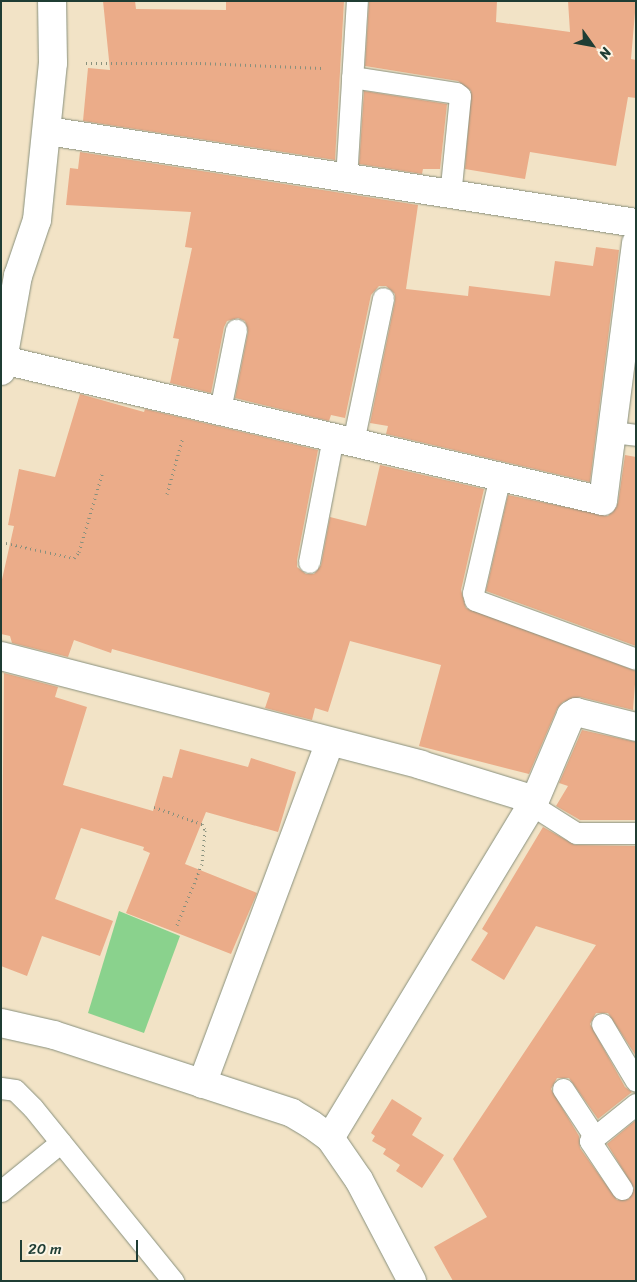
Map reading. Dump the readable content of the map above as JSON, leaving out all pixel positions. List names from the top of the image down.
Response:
{
  "scale_bar": "20 m",
  "north": "bottom right"
}
